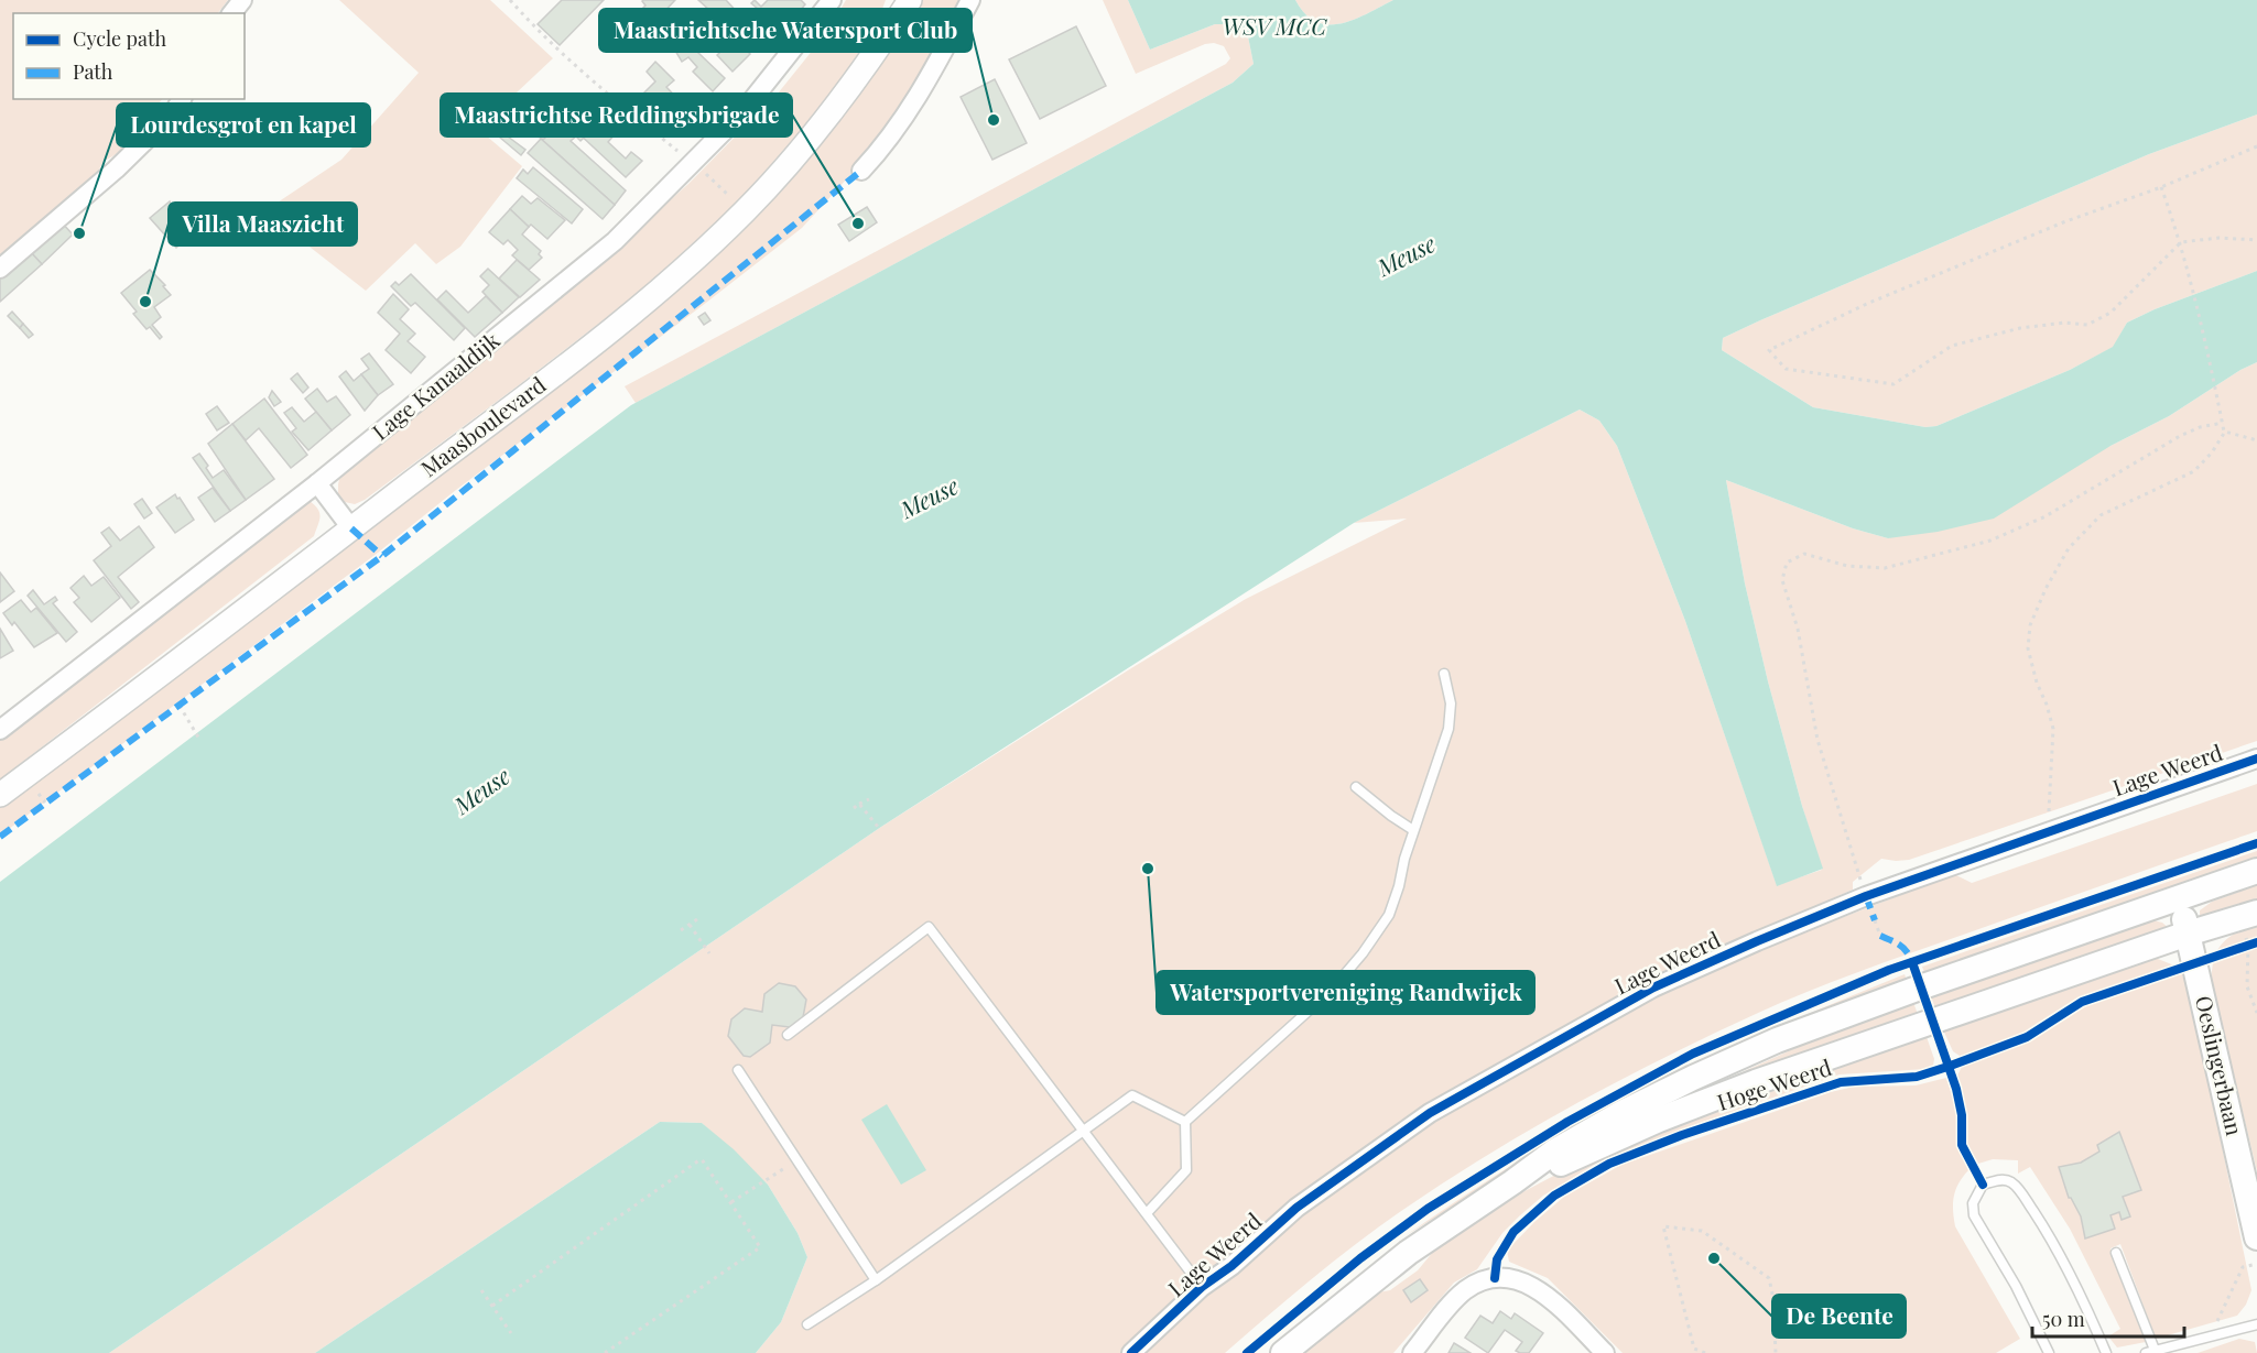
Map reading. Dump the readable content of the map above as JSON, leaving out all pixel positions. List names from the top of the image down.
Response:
{
  "streets": {
    "main road": ["Oeslingerbaan", "Hoge Weerd"],
    "street": ["Lage Kanaaldijk", "Maasboulevard", "Lage Weerd"]
  },
  "crossings": [
    ["Oeslingerbaan", "Hoge Weerd"]
  ],
  "water": ["WSV MCC", "Meuse"],
  "places": [
    "Maastrichtsche Watersport Club",
    "Maastrichtse Reddingsbrigade",
    "Lourdesgrot en kapel",
    "Villa Maaszicht",
    "Watersportvereniging Randwijck",
    "De Beente"
  ],
  "legend": ["Cycle path", "Path"],
  "scale_bar": "50 m"
}
